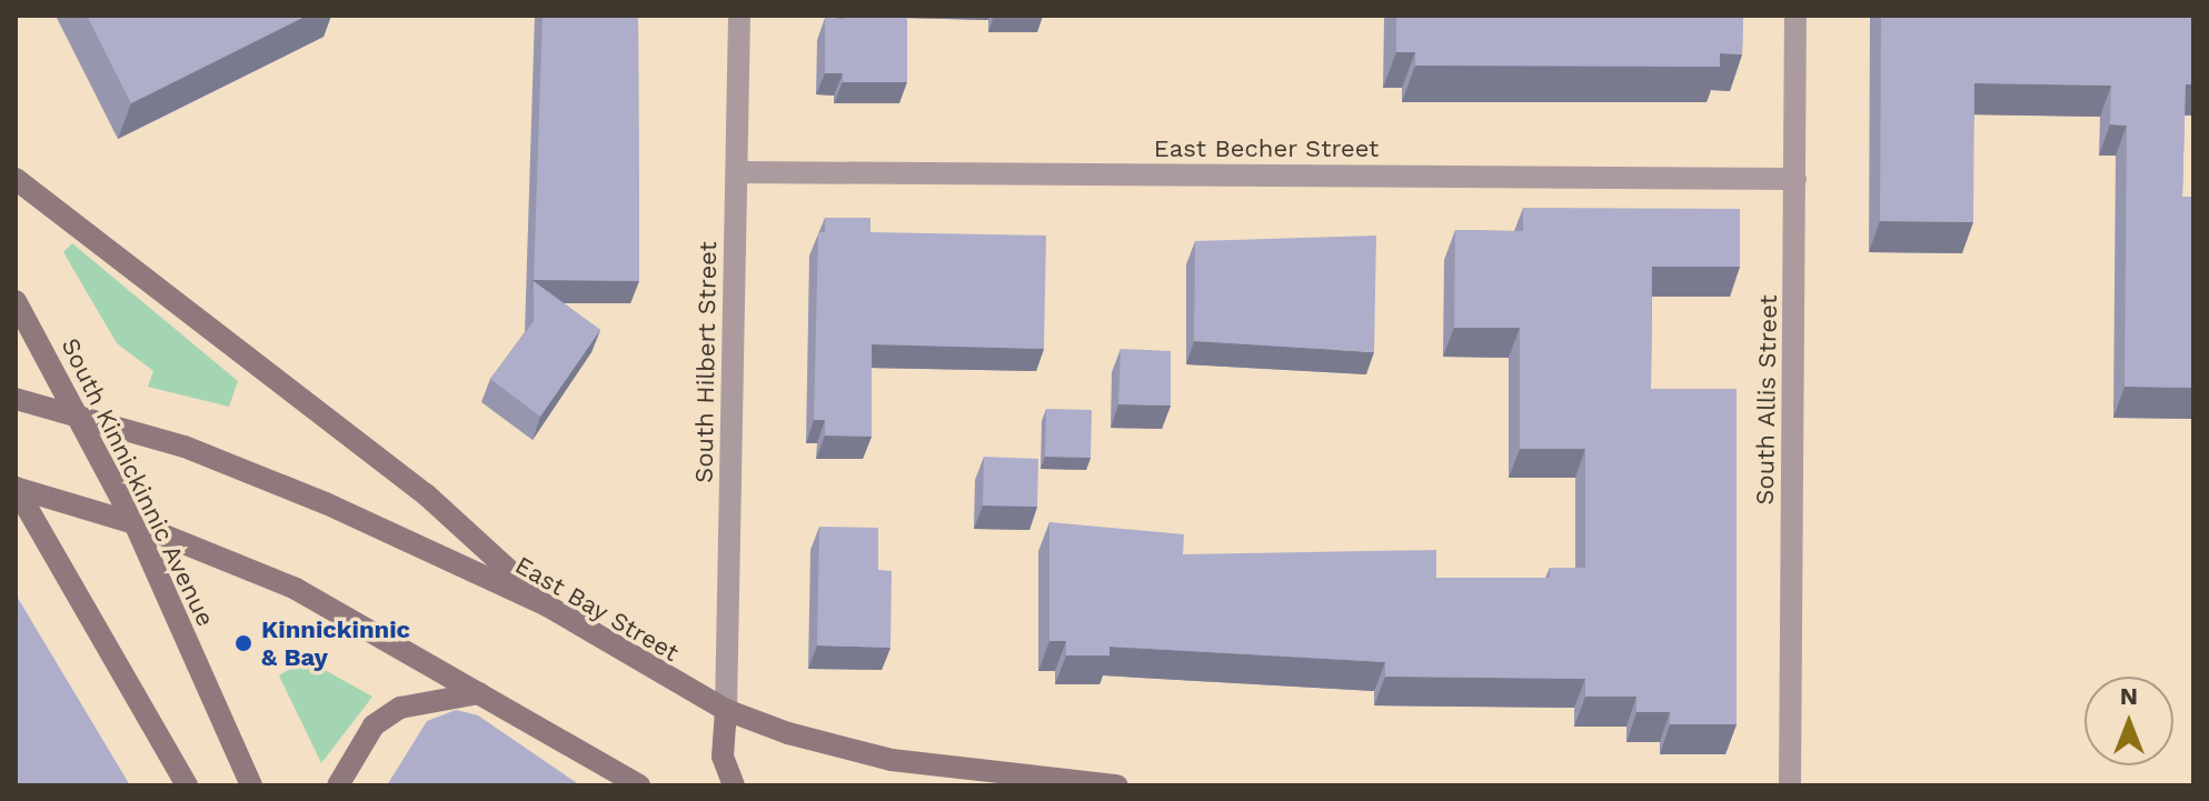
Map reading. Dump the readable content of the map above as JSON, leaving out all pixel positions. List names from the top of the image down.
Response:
{
  "streets": {
    "main road": ["South Kinnickinnic Avenue", "East Bay Street"],
    "street": ["East Becher Street", "South Hilbert Street", "South Allis Street"]
  },
  "crossings": [
    ["East Becher Street", "South Hilbert Street"],
    ["East Becher Street", "South Allis Street"],
    ["South Hilbert Street", "East Bay Street"],
    ["South Kinnickinnic Avenue", "East Bay Street"]
  ],
  "places": ["Kinnickinnic & Bay"],
  "north": "top"
}
